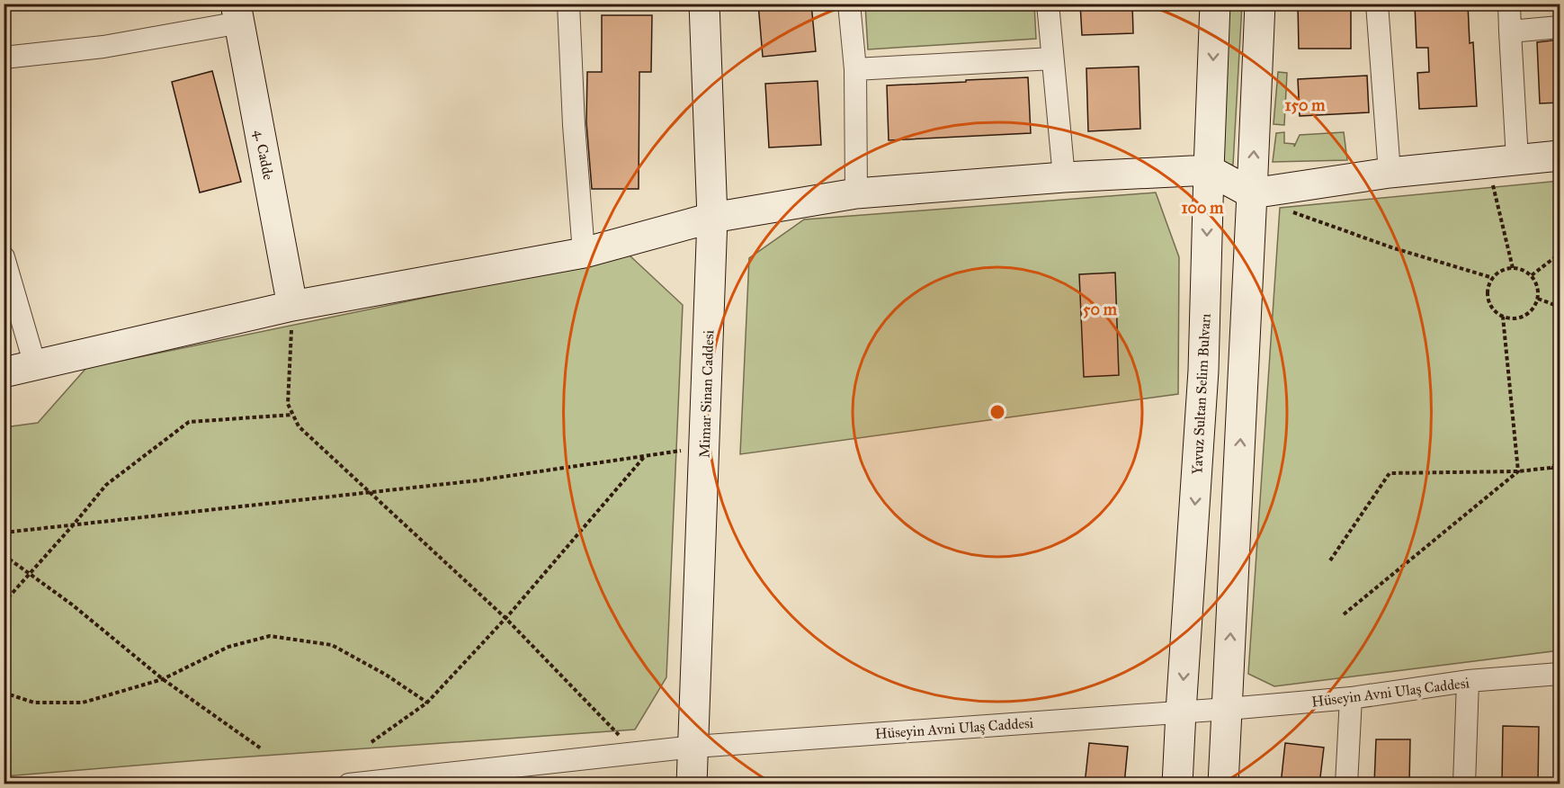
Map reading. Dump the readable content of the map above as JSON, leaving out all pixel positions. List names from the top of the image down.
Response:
{
  "streets": {
    "main road": ["4. Cadde", "Mimar Sinan Caddesi", "Yavuz Sultan Selim Bulvarı"],
    "street": ["Hüseyin Avni Ulaş Caddesi"]
  },
  "crossings": [
    ["Mimar Sinan Caddesi", "Hüseyin Avni Ulaş Caddesi"],
    ["Yavuz Sultan Selim Bulvarı", "Hüseyin Avni Ulaş Caddesi"]
  ],
  "rings": ["150 m", "100 m", "50 m"]
}
